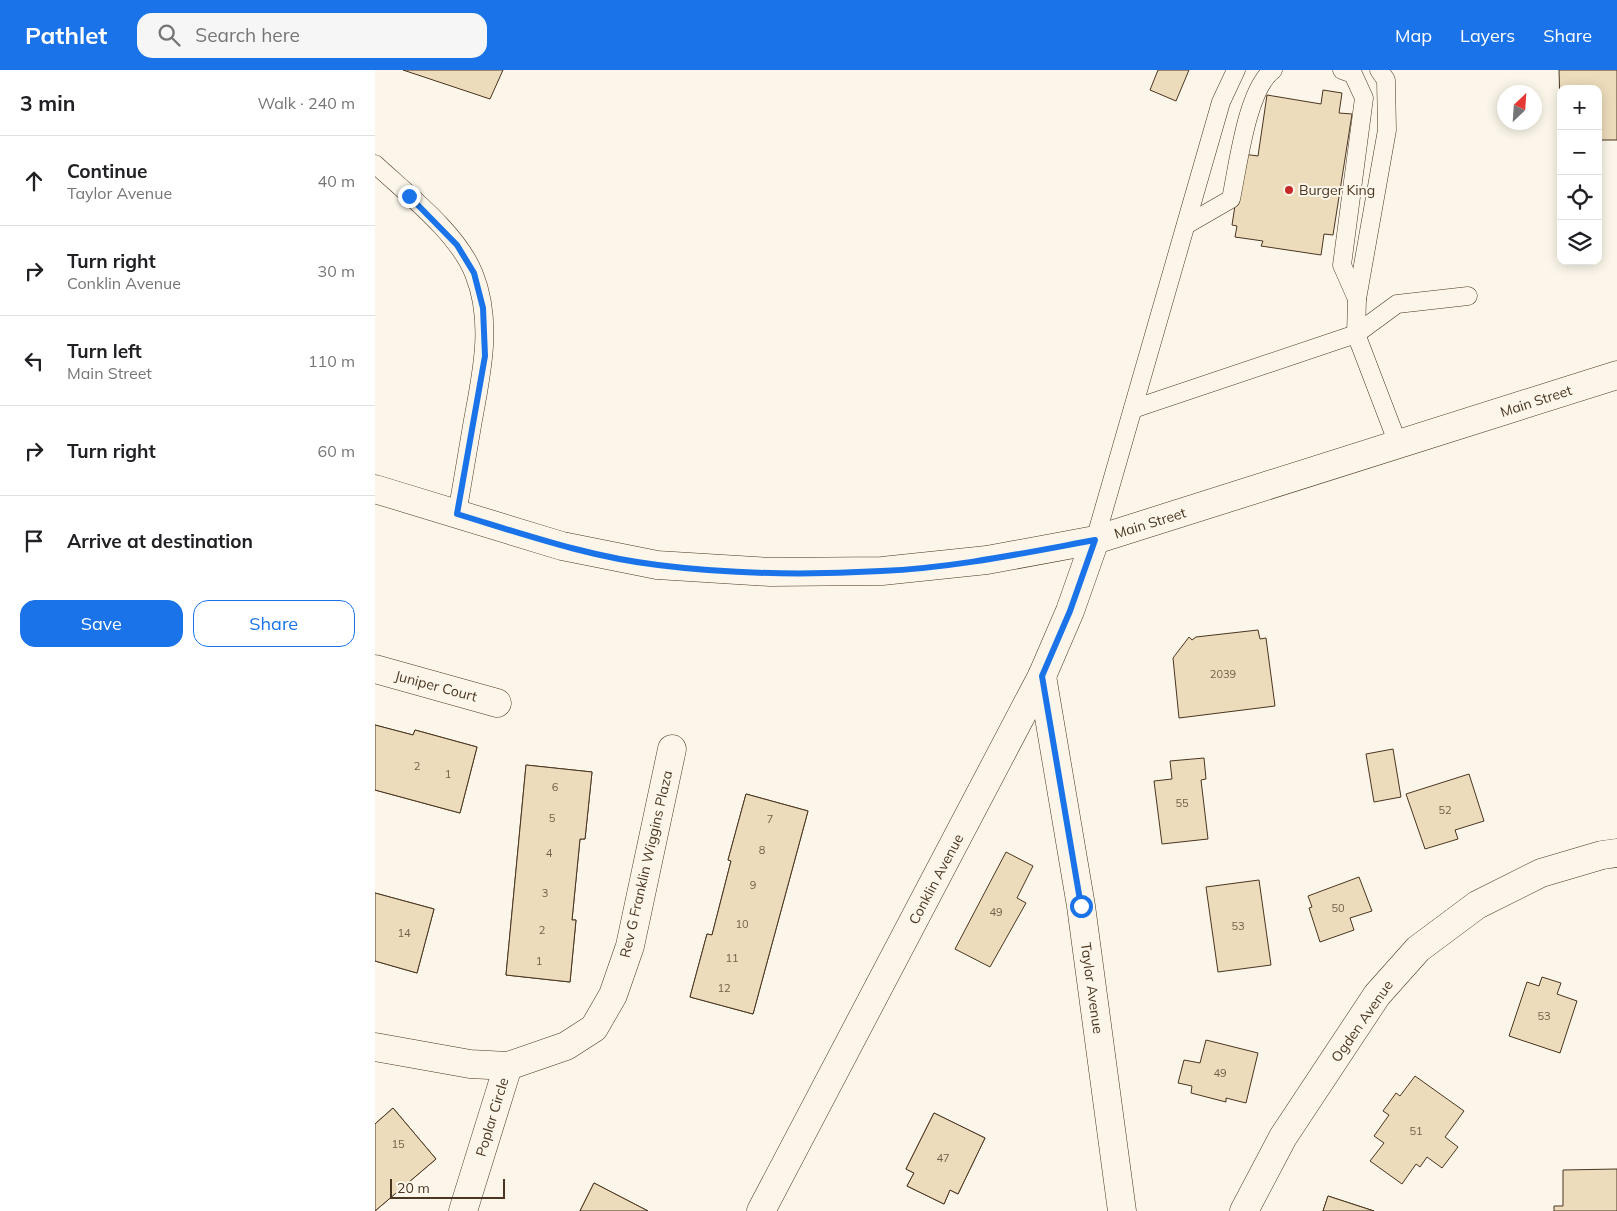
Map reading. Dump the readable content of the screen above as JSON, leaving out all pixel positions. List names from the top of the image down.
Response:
{
  "streets": {
    "street": [
      "Main Street",
      "Juniper Court",
      "Rev G Franklin Wiggins Plaza",
      "Conklin Avenue",
      "Taylor Avenue",
      "Ogden Avenue",
      "Poplar Circle"
    ]
  },
  "crossings": [
    ["Main Street", "Conklin Avenue"],
    ["Rev G Franklin Wiggins Plaza", "Poplar Circle"],
    ["Conklin Avenue", "Taylor Avenue"]
  ],
  "places": ["Burger King"],
  "house_numbers": [
    "2039",
    "2",
    "1",
    "6",
    "55",
    "52",
    "5",
    "7",
    "8",
    "4",
    "9",
    "3",
    "50",
    "49",
    "10",
    "53",
    "2",
    "14",
    "11",
    "1",
    "12",
    "53",
    "49",
    "51",
    "15",
    "47"
  ],
  "scale_bar": "20 m",
  "north": "top right",
  "page": {
    "header": "Pathlet",
    "search": "Search here",
    "nav": ["Map", "Layers", "Share"],
    "heading": ["3 min", "Walk · 240 m"],
    "map_buttons": ["+", "−"],
    "list": [
      ["Continue", "Taylor Avenue", "40 m"],
      ["Turn right", "Conklin Avenue", "30 m"],
      ["Turn left", "Main Street", "110 m"],
      ["Turn right", "60 m"],
      "Arrive at destination"
    ],
    "buttons": ["Save", "Share"],
    "scale": "20 m"
  }
}
